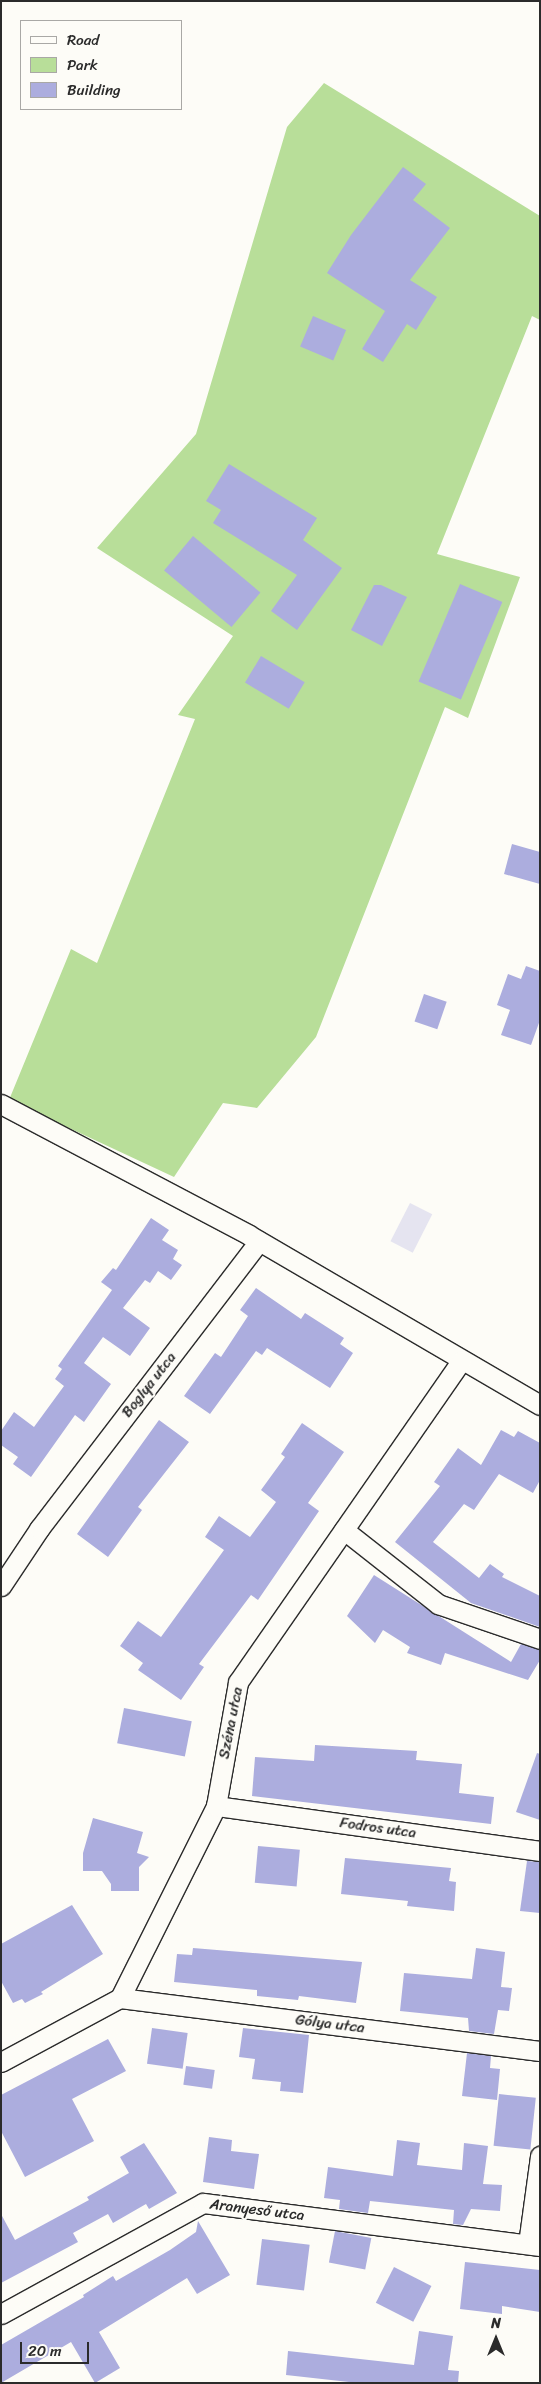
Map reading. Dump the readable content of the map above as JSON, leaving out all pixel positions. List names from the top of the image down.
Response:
{
  "streets": {
    "street": [
      "Boglya utca",
      "Széna utca",
      "Fodros utca",
      "Gólya utca",
      "Aranyeső utca"
    ]
  },
  "crossings": [
    ["Széna utca", "Fodros utca"],
    ["Széna utca", "Gólya utca"]
  ],
  "legend": ["Road", "Park", "Building"],
  "scale_bar": "20 m",
  "north": "top"
}
